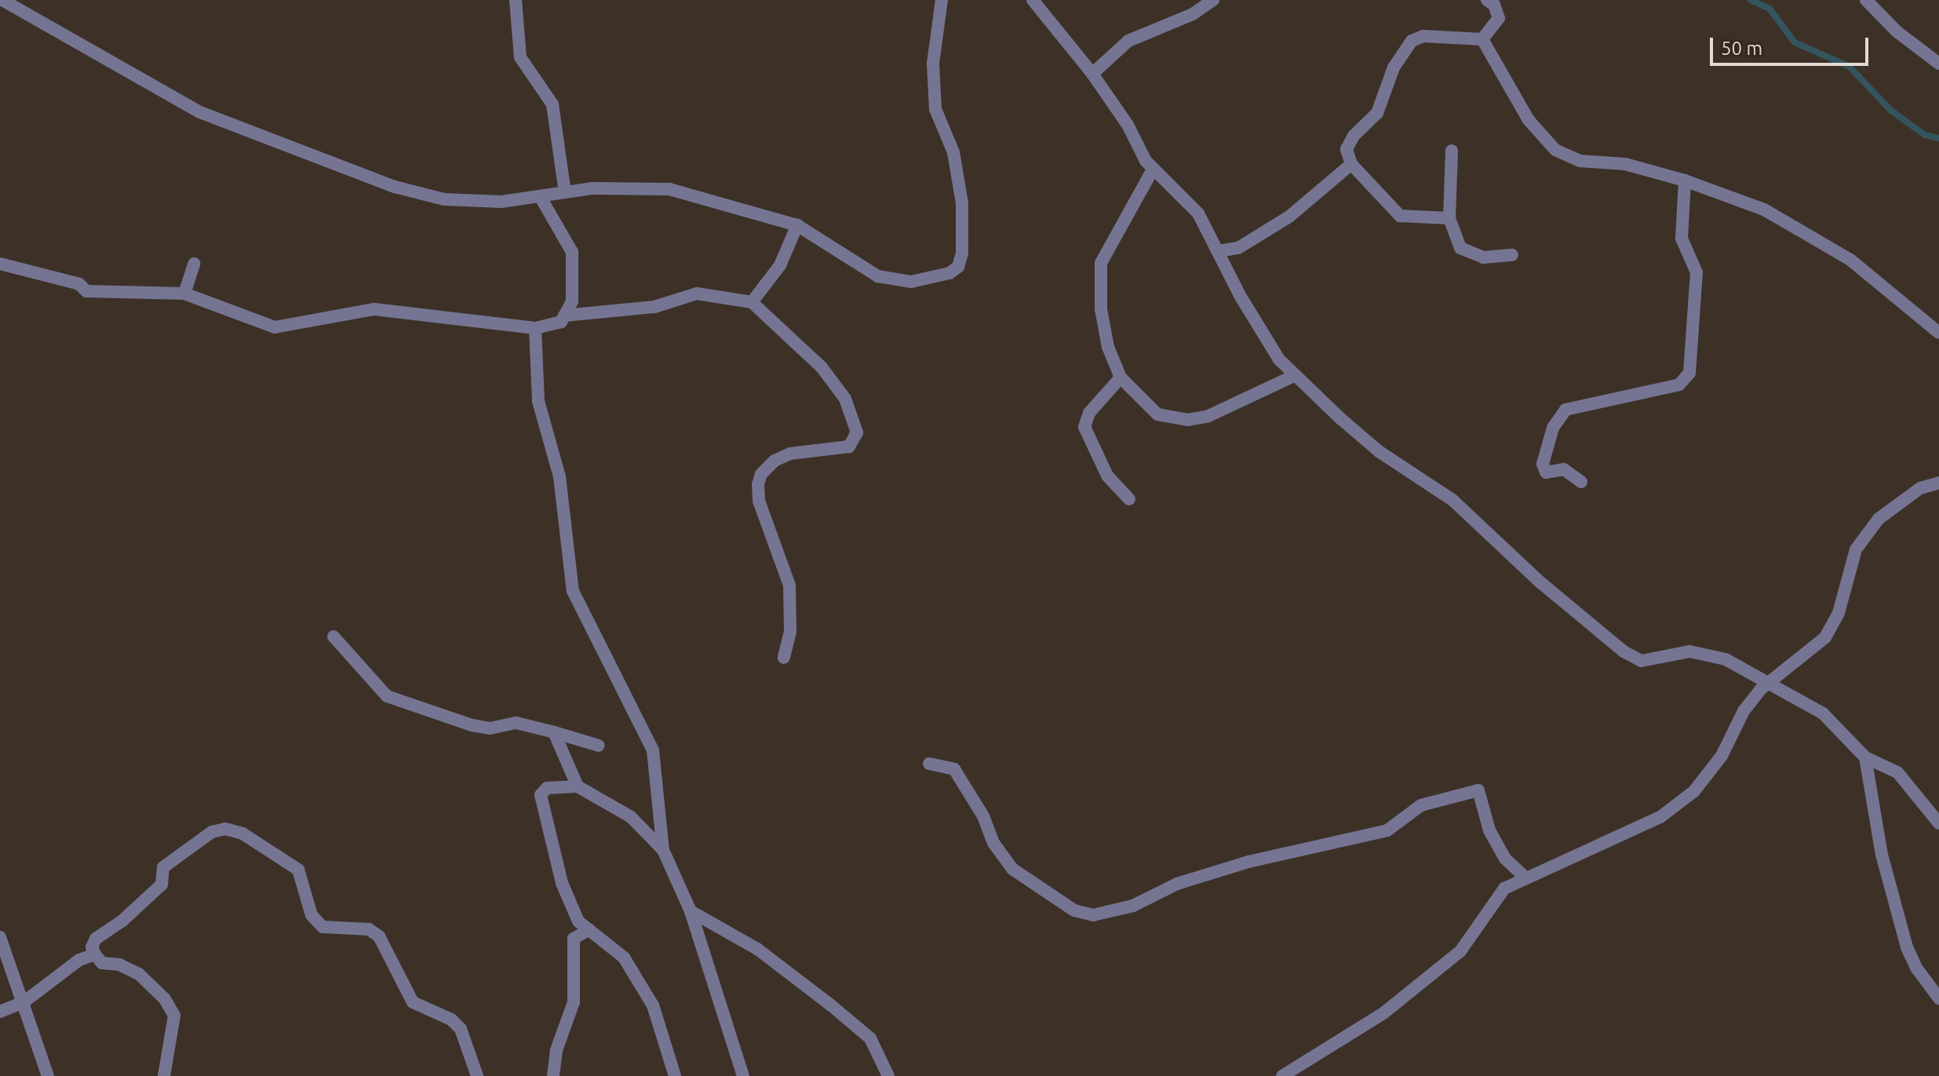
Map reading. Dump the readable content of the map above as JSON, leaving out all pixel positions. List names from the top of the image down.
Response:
{
  "scale_bar": "50 m"
}
